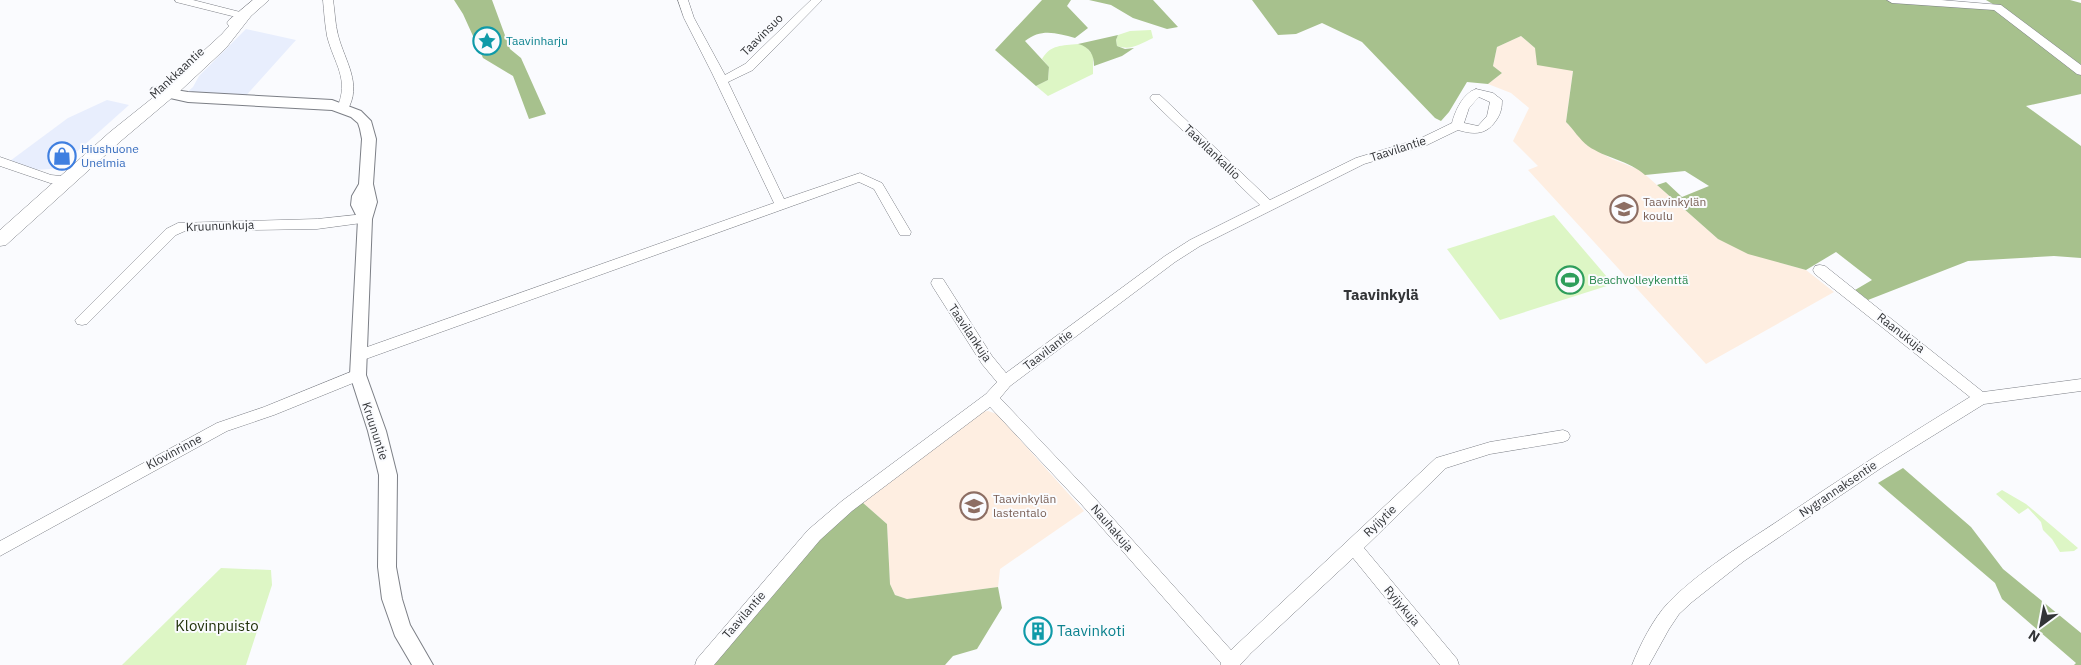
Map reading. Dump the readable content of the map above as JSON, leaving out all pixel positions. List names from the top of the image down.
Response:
{
  "streets": {
    "main road": ["Mankkaantie"],
    "street": [
      "Taavinsuo",
      "Taavilantie",
      "Taavilankallio",
      "Kruununkuja",
      "Taavilankuja",
      "Raanukuja",
      "Kruununtie",
      "Klovinrinne",
      "Nygrannaksentie",
      "Ryijytie",
      "Nauhakuja",
      "Ryijykuja"
    ]
  },
  "crossings": [
    ["Mankkaantie", "Kruununtie"],
    ["Taavilantie", "Taavilankallio"],
    ["Taavilantie", "Taavilankuja"],
    ["Taavilantie", "Nauhakuja"],
    ["Kruununkuja", "Kruununtie"],
    ["Raanukuja", "Nygrannaksentie"],
    ["Kruununtie", "Klovinrinne"],
    ["Ryijytie", "Nauhakuja"],
    ["Ryijytie", "Ryijykuja"]
  ],
  "districts": ["Taavinkylä"],
  "parks": ["Klovinpuisto"],
  "places": {
    "place": ["Taavinharju"],
    "shop": ["Hiushuone Unelmia"],
    "school or university": ["Taavinkylän koulu", "Taavinkylän lastentalo"],
    "sports": ["Beachvolleykenttä"],
    "building": ["Taavinkoti"]
  },
  "north": "bottom left"
}
